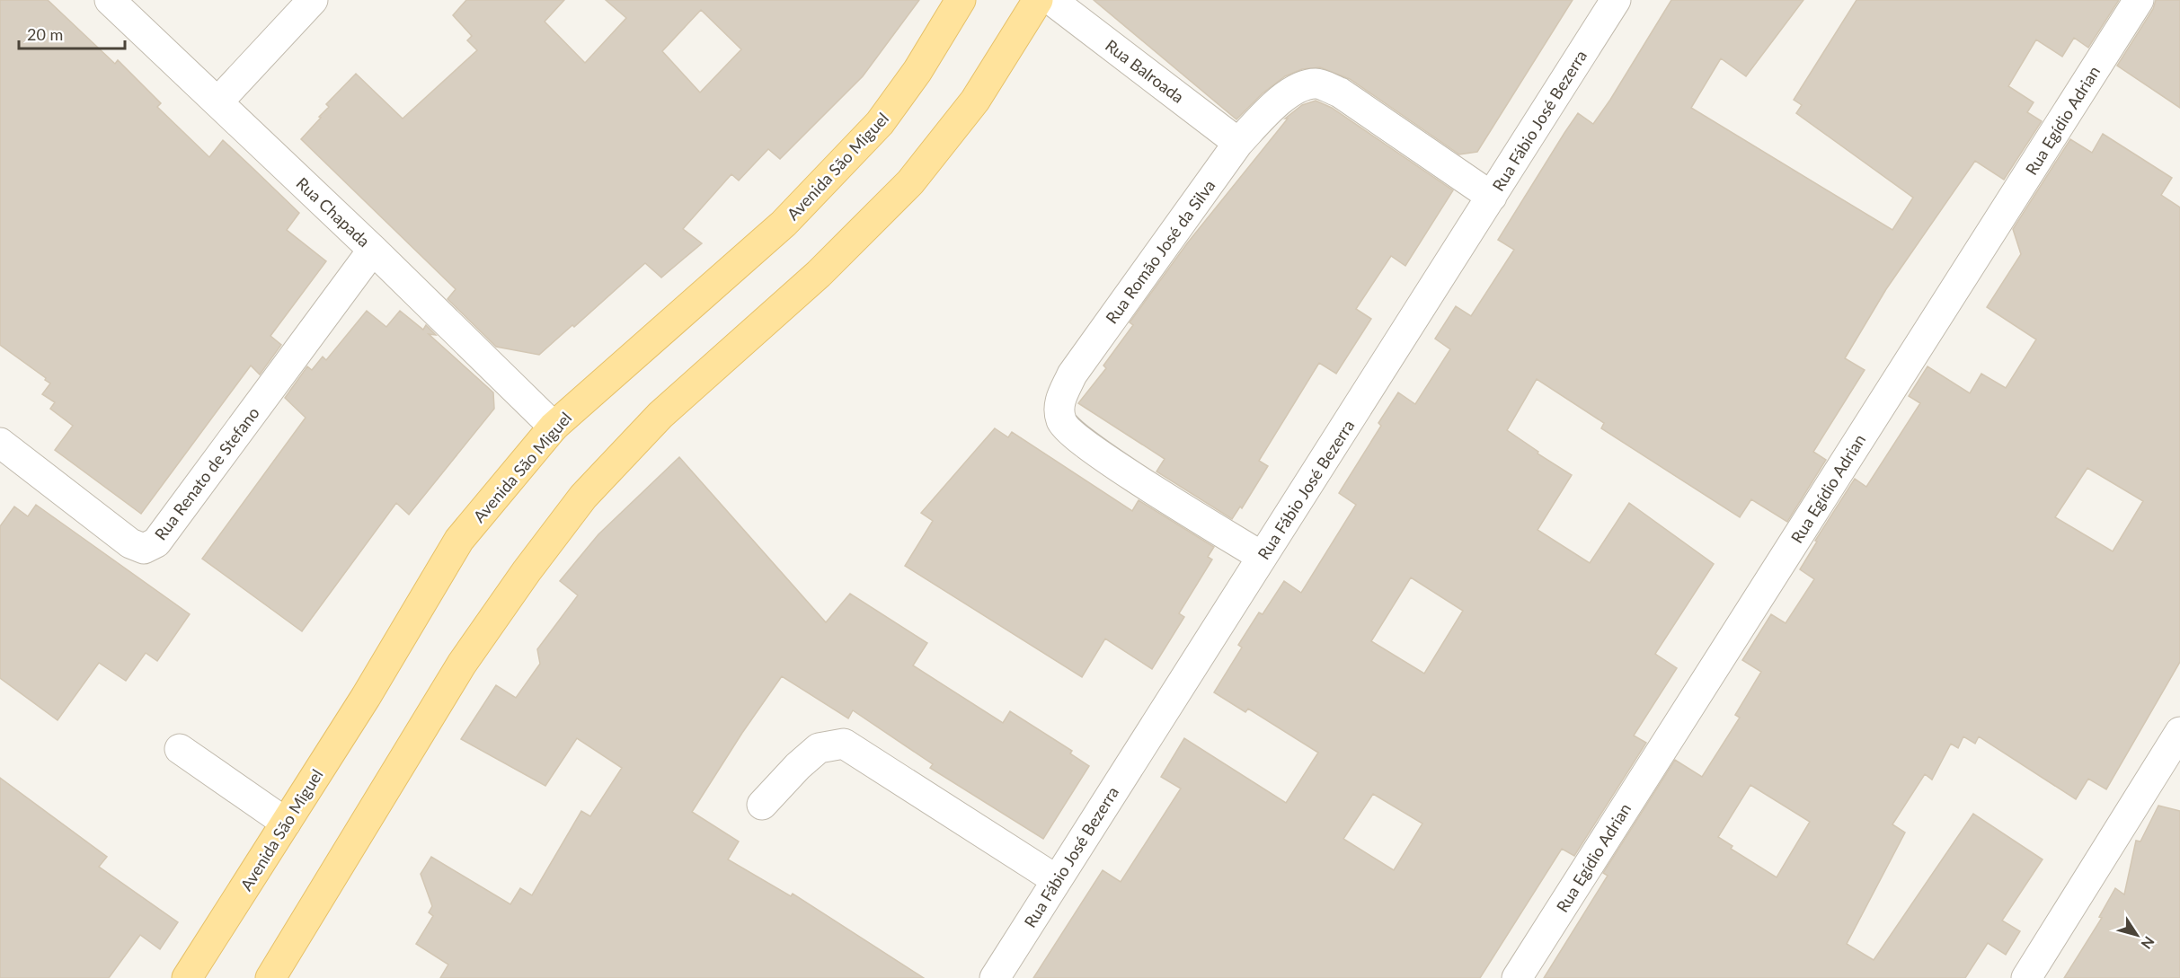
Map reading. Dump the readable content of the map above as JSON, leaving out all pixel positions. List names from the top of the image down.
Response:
{
  "streets": {
    "main road": ["Avenida São Miguel"],
    "street": [
      "Rua Balroada",
      "Rua Fábio José Bezerra",
      "Rua Egídio Adrian",
      "Rua Chapada",
      "Rua Romão José da Silva",
      "Rua Renato de Stefano"
    ]
  },
  "crossings": [
    ["Rua Balroada", "Rua Romão José da Silva"],
    ["Rua Fábio José Bezerra", "Rua Romão José da Silva"],
    ["Avenida São Miguel", "Rua Chapada"],
    ["Rua Chapada", "Rua Renato de Stefano"]
  ],
  "scale_bar": "20 m",
  "north": "bottom right"
}
